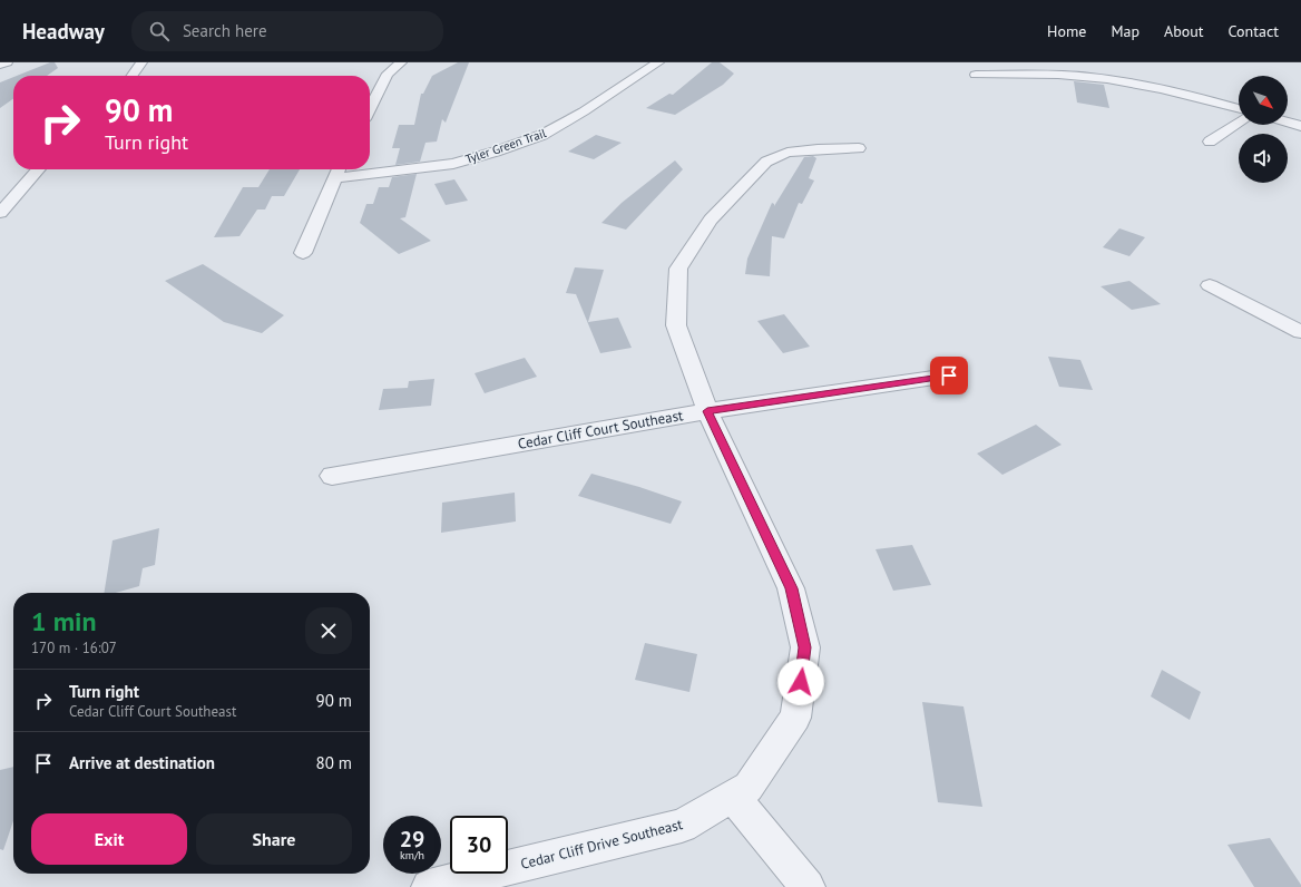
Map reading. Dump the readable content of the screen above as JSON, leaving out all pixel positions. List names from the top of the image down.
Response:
{
  "streets": {
    "street": ["Tyler Green Trail", "Cedar Cliff Court Southeast", "Cedar Cliff Drive Southeast"]
  },
  "crossings": [
    ["Cedar Cliff Court Southeast", "Cedar Cliff Drive Southeast"]
  ],
  "north": "bottom right",
  "page": {
    "header": "Headway",
    "search": "Search here",
    "nav": [
      "Home",
      "Map",
      "About",
      "Contact"
    ],
    "turn": ["90 m", "Turn right"],
    "heading": ["1 min", "170 m · 16:07"],
    "list": [
      {
        "name": "Turn right",
        "note": "Cedar Cliff Court Southeast",
        "value": "90 m"
      },
      {
        "name": "Arrive at destination",
        "value": "80 m"
      }
    ],
    "buttons": ["Exit", "Share"],
    "speed": "29 km/h",
    "limit": "30"
  }
}
